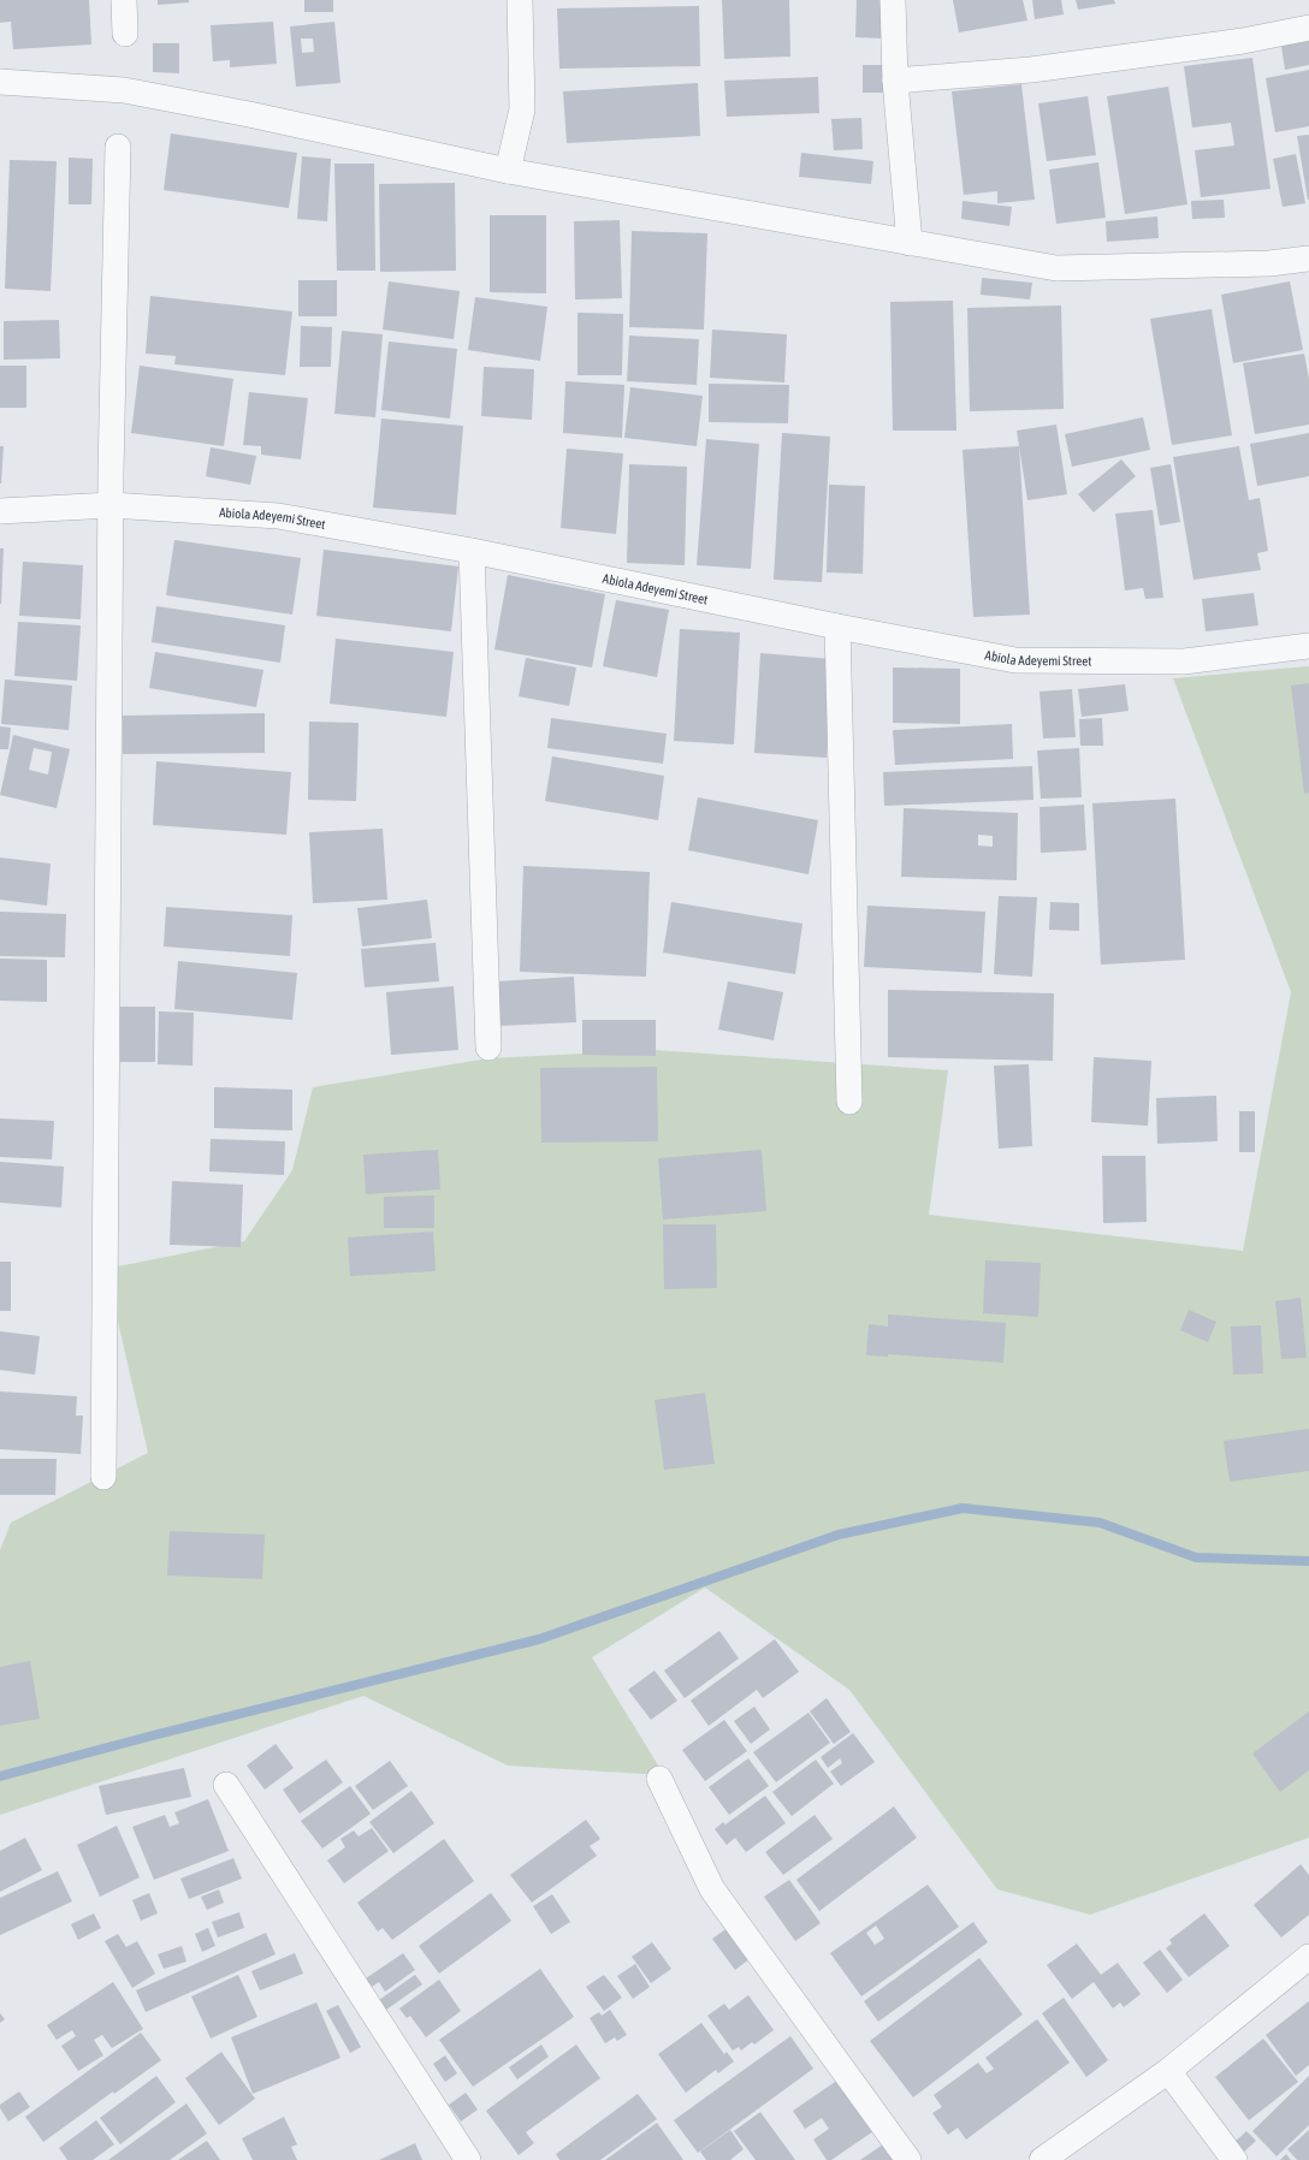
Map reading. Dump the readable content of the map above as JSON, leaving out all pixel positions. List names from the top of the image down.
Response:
{
  "streets": {
    "street": ["Abiola Adeyemi Street"]
  }
}
